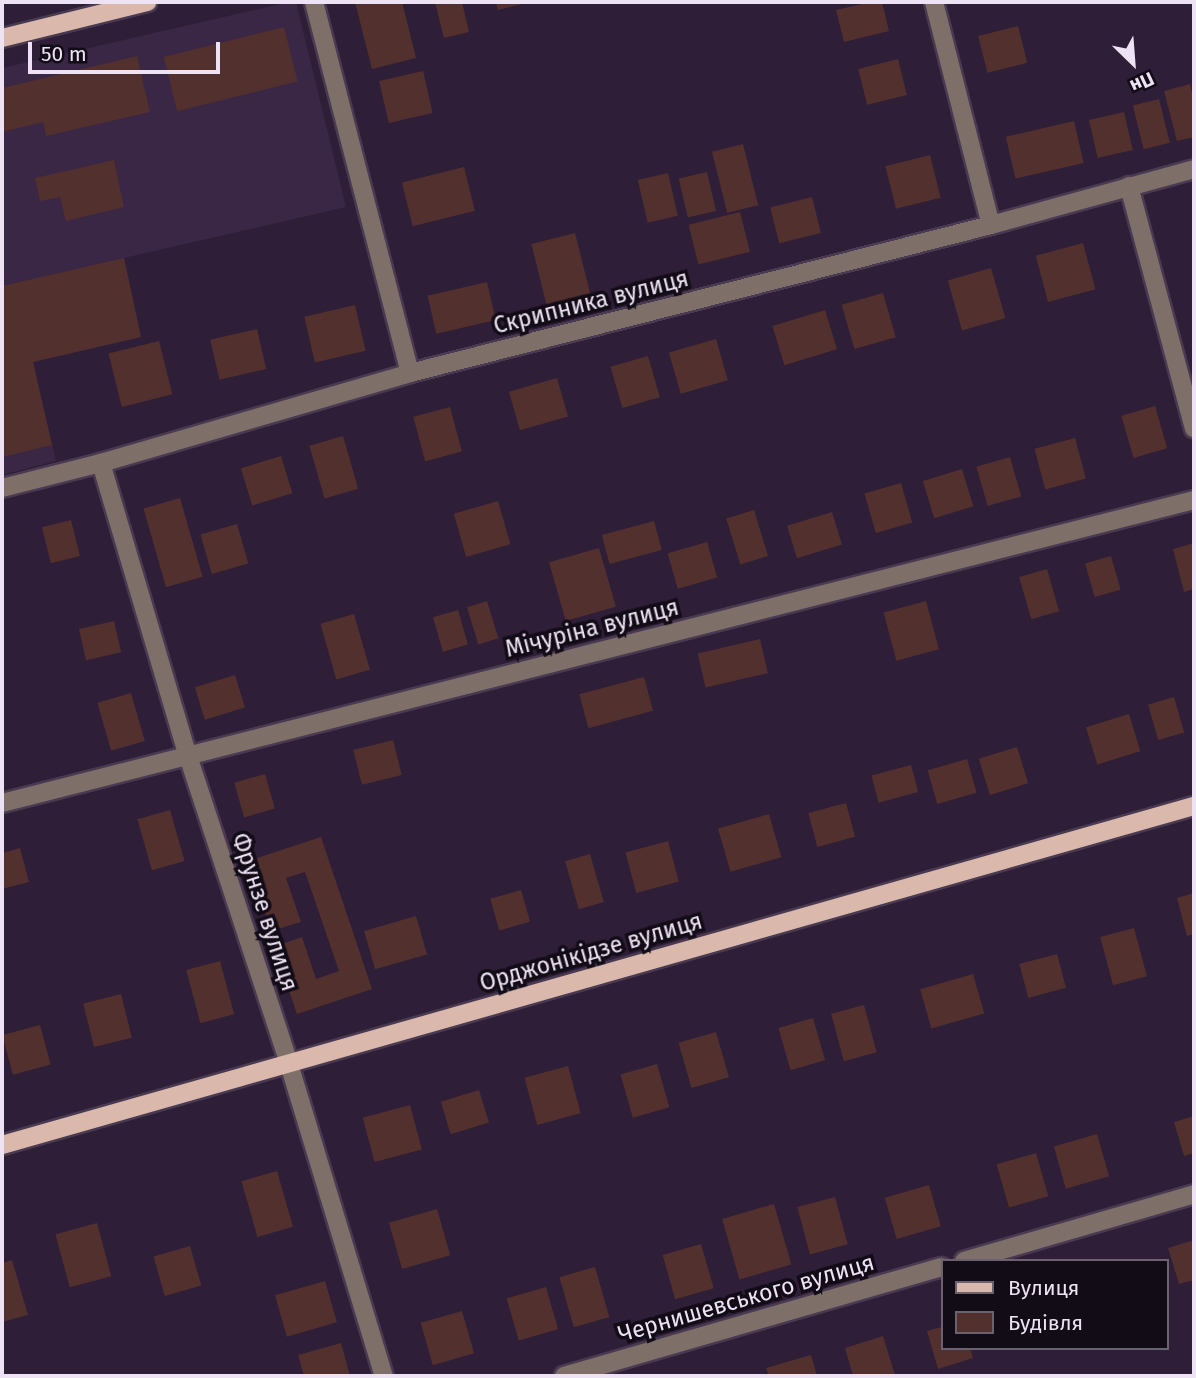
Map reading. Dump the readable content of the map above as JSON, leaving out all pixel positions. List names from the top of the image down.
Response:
{
  "streets": {
    "main road": ["Орджонікідзе вулиця"],
    "street": [
      "Скрипника вулиця",
      "Мічуріна вулиця",
      "Фрунзе вулиця",
      "Чернишевського вулиця"
    ]
  },
  "crossings": [
    ["Скрипника вулиця", "Фрунзе вулиця"],
    ["Мічуріна вулиця", "Фрунзе вулиця"],
    ["Фрунзе вулиця", "Орджонікідзе вулиця"]
  ],
  "legend": ["Вулиця", "Будівля"],
  "scale_bar": "50 m",
  "north": "bottom right"
}
